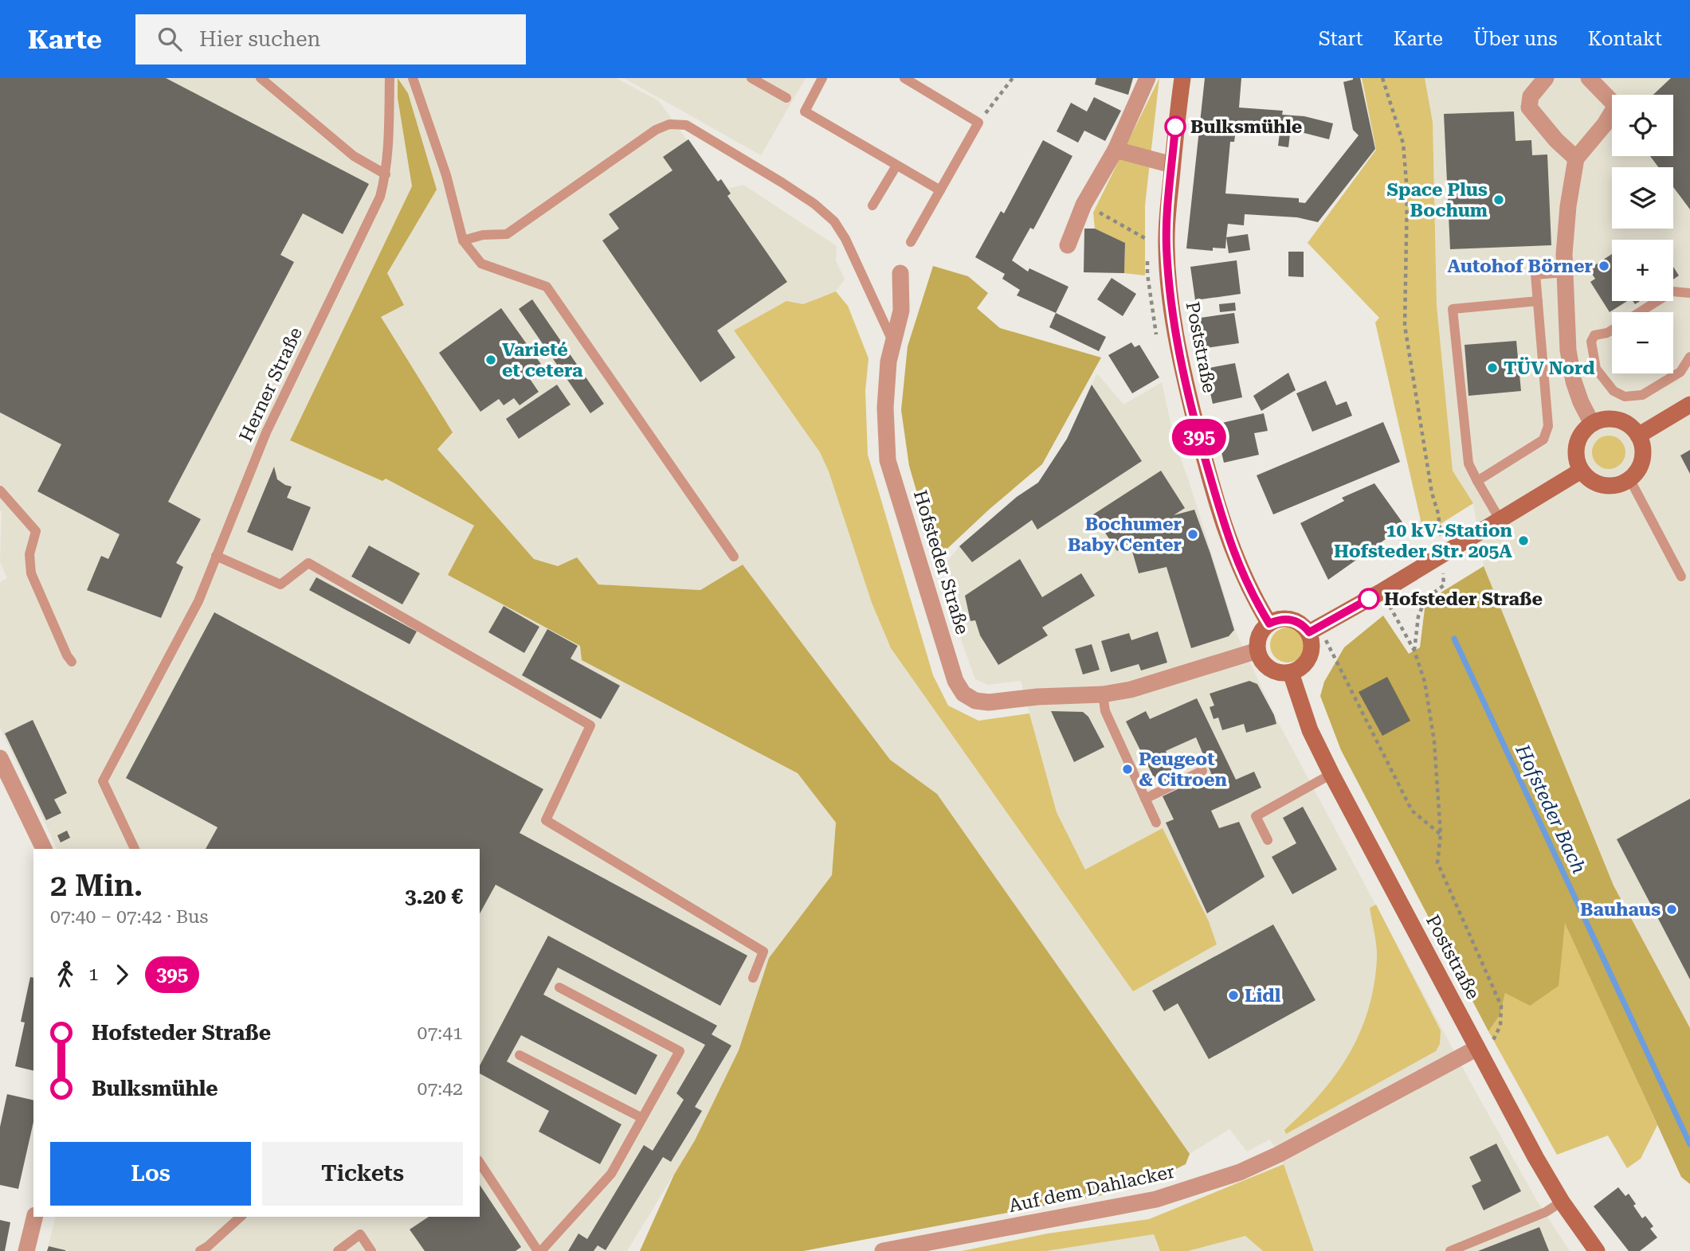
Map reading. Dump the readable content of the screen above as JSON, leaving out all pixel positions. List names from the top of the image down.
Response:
{
  "streets": {
    "street": ["Poststraße", "Hofsteder Straße", "Auf dem Dahlacker"],
    "lane": ["Herner Straße"]
  },
  "crossings": [
    ["Poststraße", "Hofsteder Straße"],
    ["Poststraße", "Auf dem Dahlacker"]
  ],
  "water": ["Hofsteder Bach"],
  "places": [
    "Bulksmühle",
    "Space Plus Bochum",
    "Autohof Börner",
    "Varieté et cetera",
    "TÜV Nord",
    "Bochumer Baby Center",
    "10 kV-Station Hofsteder Str. 205A",
    "Hofsteder Straße",
    "Peugeot & Citroen",
    "Bauhaus",
    "Lidl"
  ],
  "lines": ["bus line 395"],
  "page": {
    "header": "Karte",
    "search": "Hier suchen",
    "nav": [
      "Start",
      "Karte",
      "Über uns",
      "Kontakt"
    ],
    "on_map": "395",
    "map_buttons": ["+", "−"],
    "heading": ["2 Min.", "07:40 – 07:42 · Bus", "3.20 €"],
    "legs": ["1", "395"],
    "list": [
      {
        "name": "Hofsteder Straße",
        "value": "07:41"
      },
      {
        "name": "Bulksmühle",
        "value": "07:42"
      }
    ],
    "buttons": ["Los", "Tickets"]
  }
}
